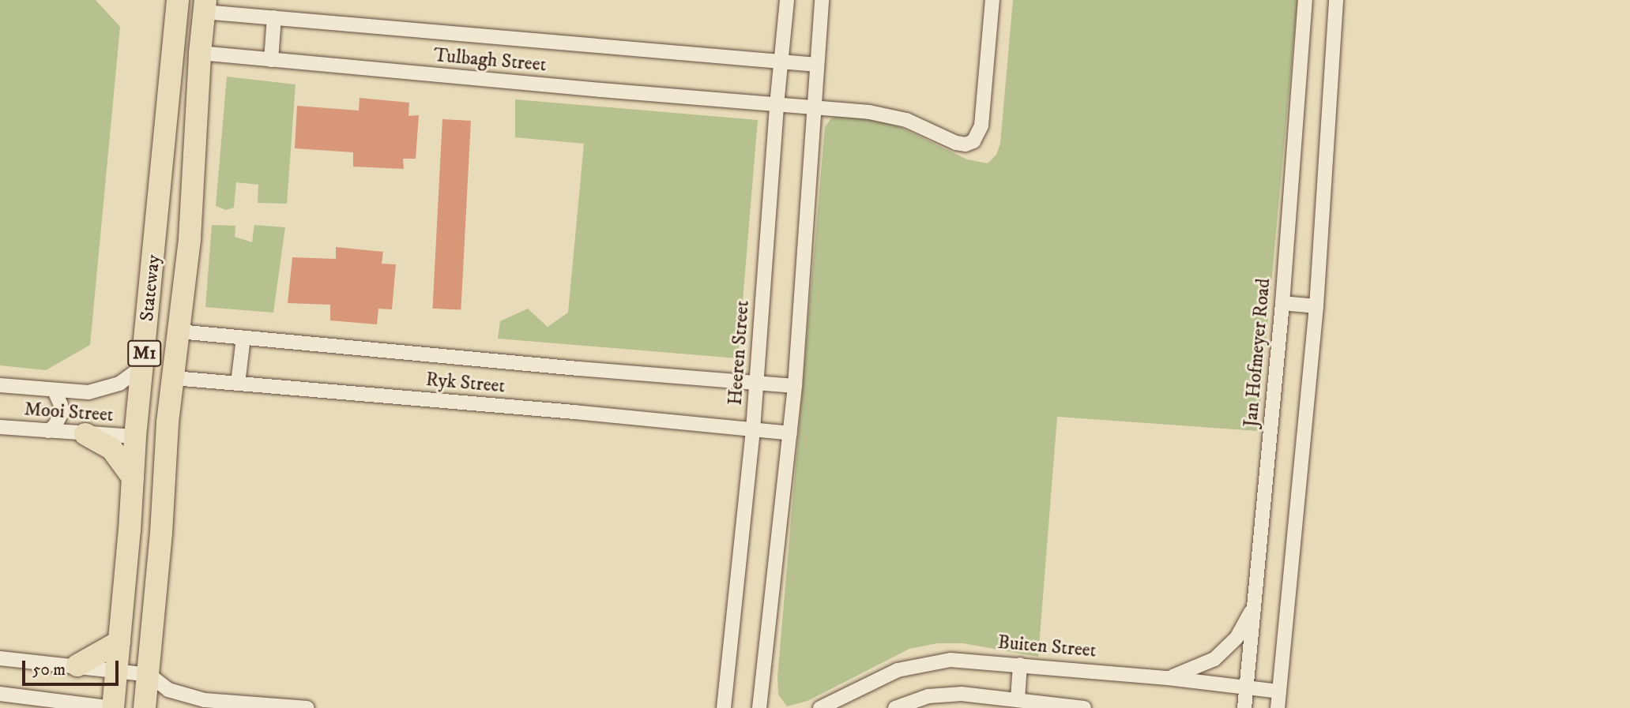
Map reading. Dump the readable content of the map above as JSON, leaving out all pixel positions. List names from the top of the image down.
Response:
{
  "streets": {
    "main road": ["Stateway", "M1"],
    "street": [
      "Tulbagh Street",
      "Heeren Street",
      "Jan Hofmeyer Road",
      "Ryk Street",
      "Mooi Street",
      "Buiten Street"
    ]
  },
  "crossings": [
    ["Tulbagh Street", "Stateway"],
    ["Tulbagh Street", "Heeren Street"],
    ["Stateway", "Ryk Street"],
    ["Stateway", "Mooi Street"],
    ["Heeren Street", "Ryk Street"],
    ["Jan Hofmeyer Road", "Buiten Street"]
  ],
  "scale_bar": "50 m"
}
